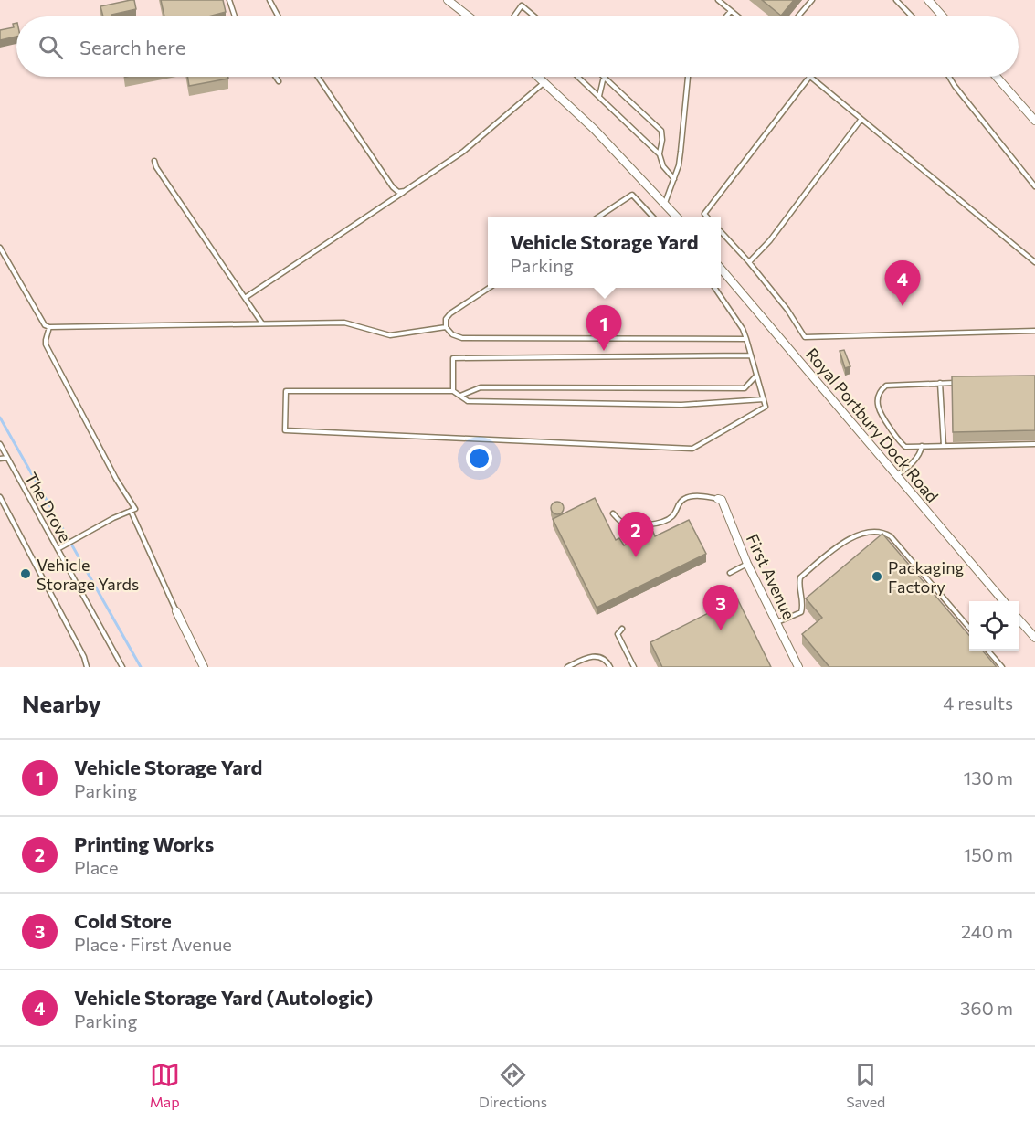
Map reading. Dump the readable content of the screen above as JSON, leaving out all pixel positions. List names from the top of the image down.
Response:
{
  "streets": {
    "street": ["Royal Portbury Dock Road", "First Avenue"],
    "lane": ["The Drove"]
  },
  "places": ["Vehicle Storage Yards", "Packaging Factory"],
  "page": {
    "search": "Search here",
    "popup": ["Vehicle Storage Yard", "Parking"],
    "pins": [
      "4",
      "1",
      "2",
      "3"
    ],
    "heading": ["Nearby", "4 results"],
    "list": [
      {
        "mark": "1",
        "name": "Vehicle Storage Yard",
        "note": "Parking",
        "value": "130 m"
      },
      {
        "mark": "2",
        "name": "Printing Works",
        "note": "Place",
        "value": "150 m"
      },
      {
        "mark": "3",
        "name": "Cold Store",
        "note": "Place · First Avenue",
        "value": "240 m"
      },
      {
        "mark": "4",
        "name": "Vehicle Storage Yard (Autologic)",
        "note": "Parking",
        "value": "360 m"
      }
    ],
    "nav": ["Map", "Directions", "Saved"]
  }
}
